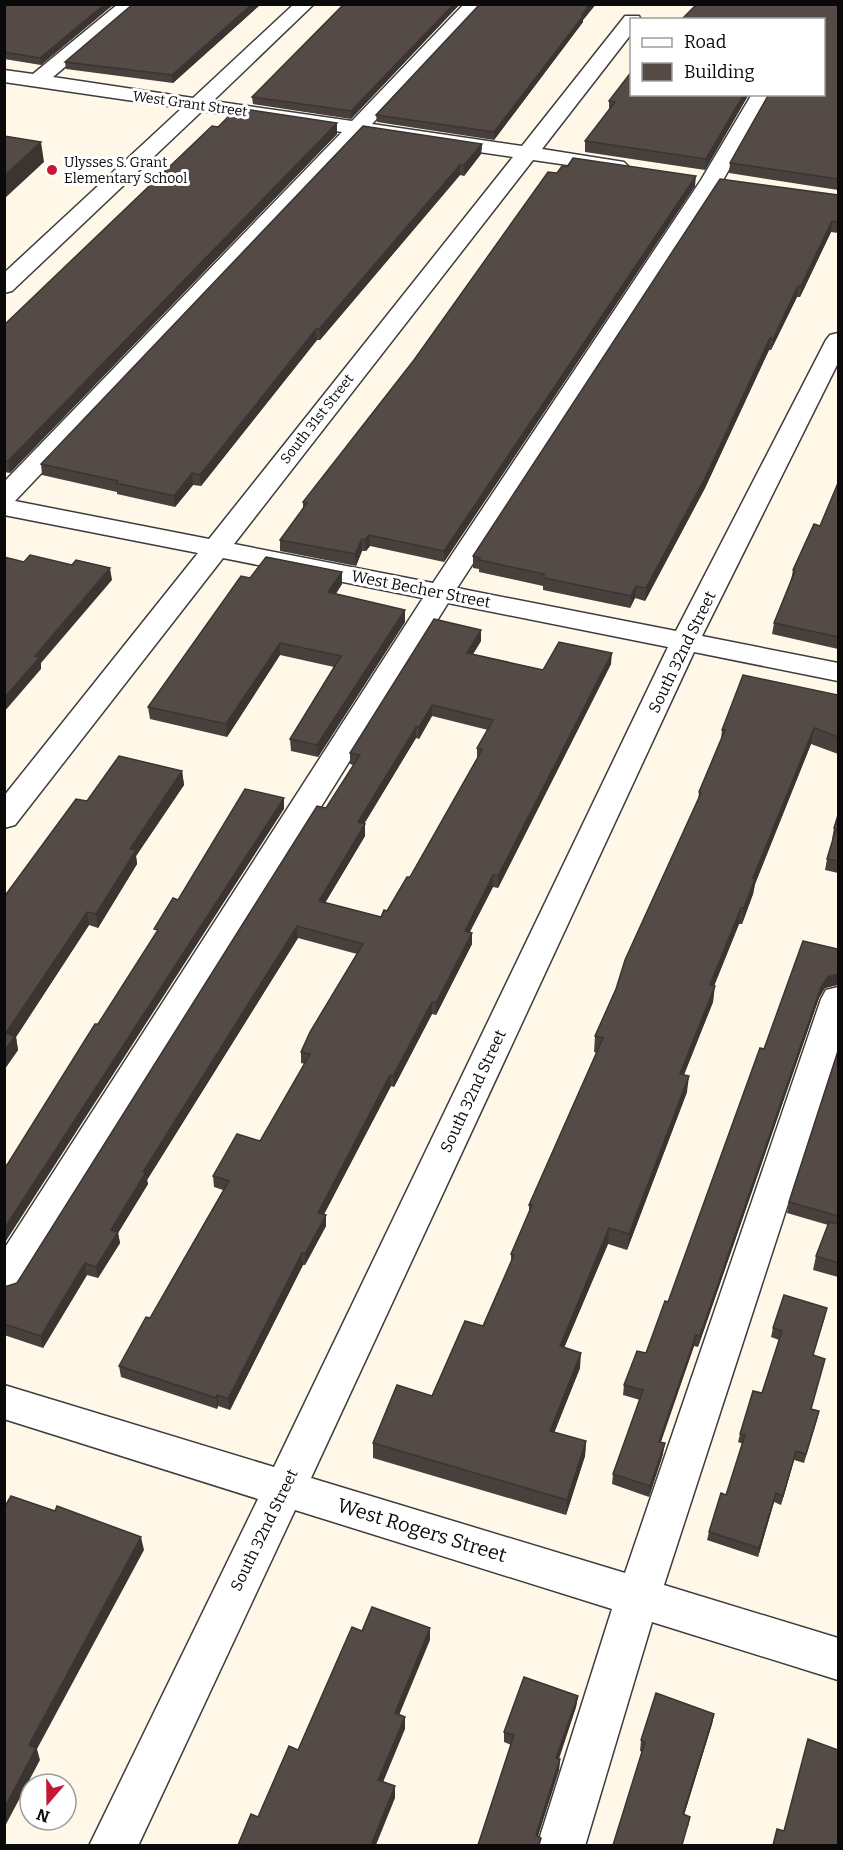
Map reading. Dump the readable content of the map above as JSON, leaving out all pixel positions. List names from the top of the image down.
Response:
{
  "streets": {
    "street": [
      "West Grant Street",
      "South 31st Street",
      "West Becher Street",
      "South 32nd Street",
      "West Rogers Street"
    ]
  },
  "crossings": [
    ["West Grant Street", "South 31st Street"],
    ["South 31st Street", "West Becher Street"],
    ["West Becher Street", "South 32nd Street"],
    ["South 32nd Street", "West Rogers Street"]
  ],
  "places": ["Ulysses S. Grant Elementary School"],
  "legend": ["Road", "Building"],
  "north": "bottom"
}
